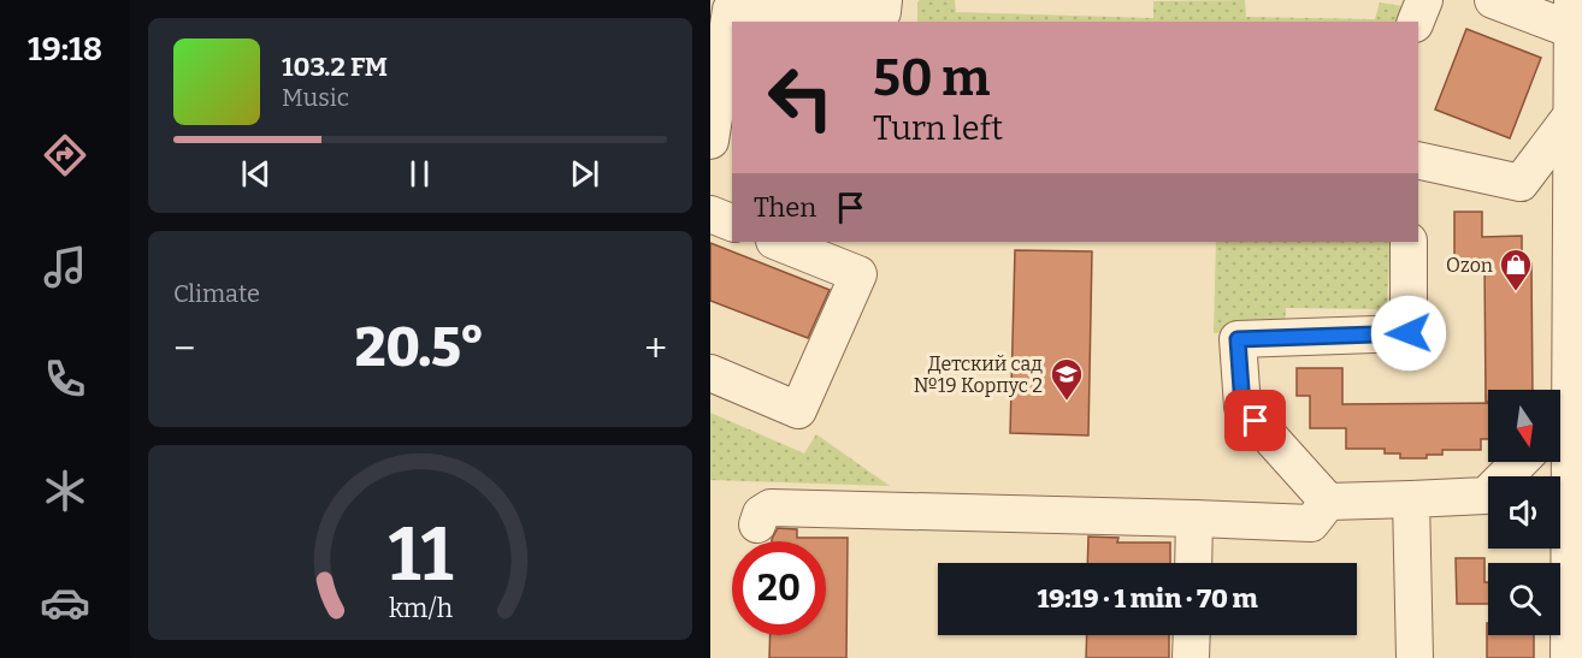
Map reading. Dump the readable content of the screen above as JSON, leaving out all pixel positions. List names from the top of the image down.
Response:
{
  "places": {
    "shop": ["Ozon"],
    "school or university": ["Детский сад №19 Корпус 2"]
  },
  "north": "bottom",
  "page": {
    "tabs": "19:18",
    "turn": ["50 m", "Turn left"],
    "song": ["103.2 FM", "Music"],
    "then": "Then",
    "tile": "Climate",
    "heat": ["−", "20.5°", "+"],
    "limit": "20",
    "trip": "19:19 · 1 min · 70 m",
    "gauge": ["11", "km/h"]
  }
}
